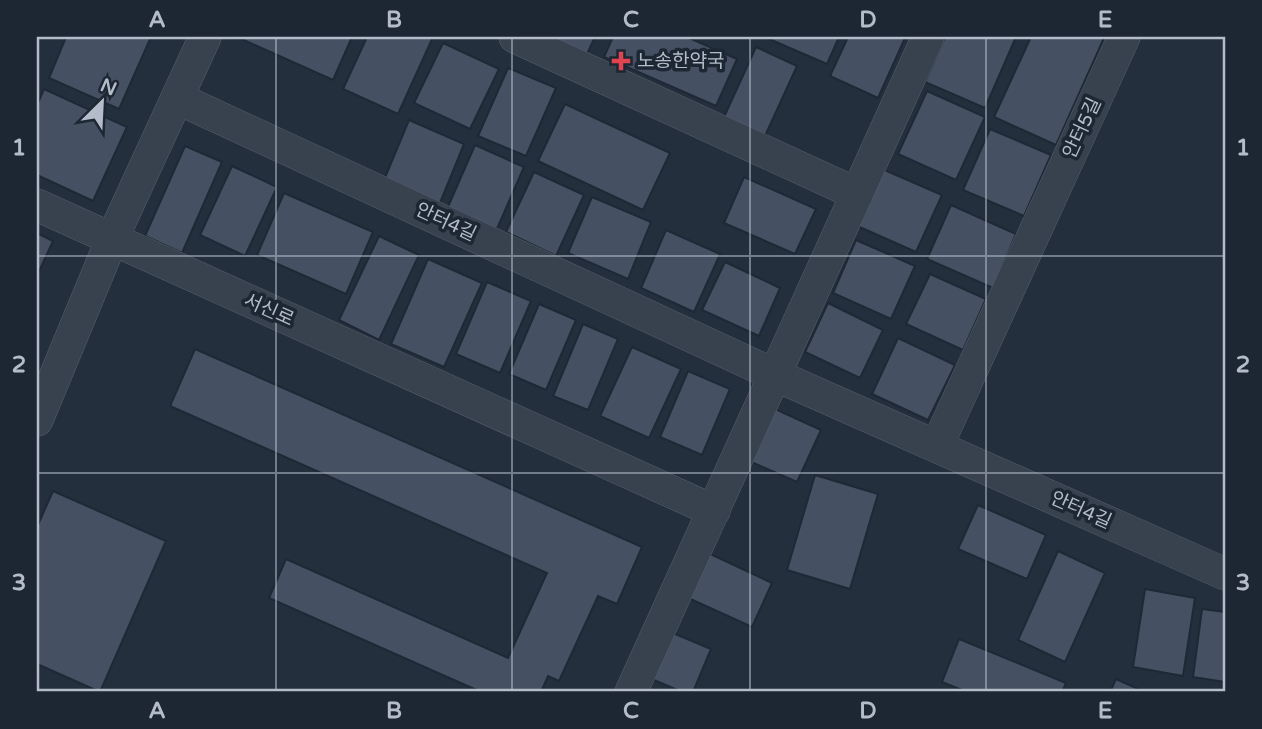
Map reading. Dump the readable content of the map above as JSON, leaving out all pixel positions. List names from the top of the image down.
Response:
{
  "streets": {
    "street": ["안터5길", "안터4길", "서신로"]
  },
  "crossings": [
    ["안터5길", "안터4길"]
  ],
  "places": {
    "health": ["노송한약국"]
  },
  "north": "top right",
  "grid": {
    "columns": [
      "A",
      "B",
      "C",
      "D",
      "E"
    ],
    "rows": ["1", "2", "3"]
  }
}
